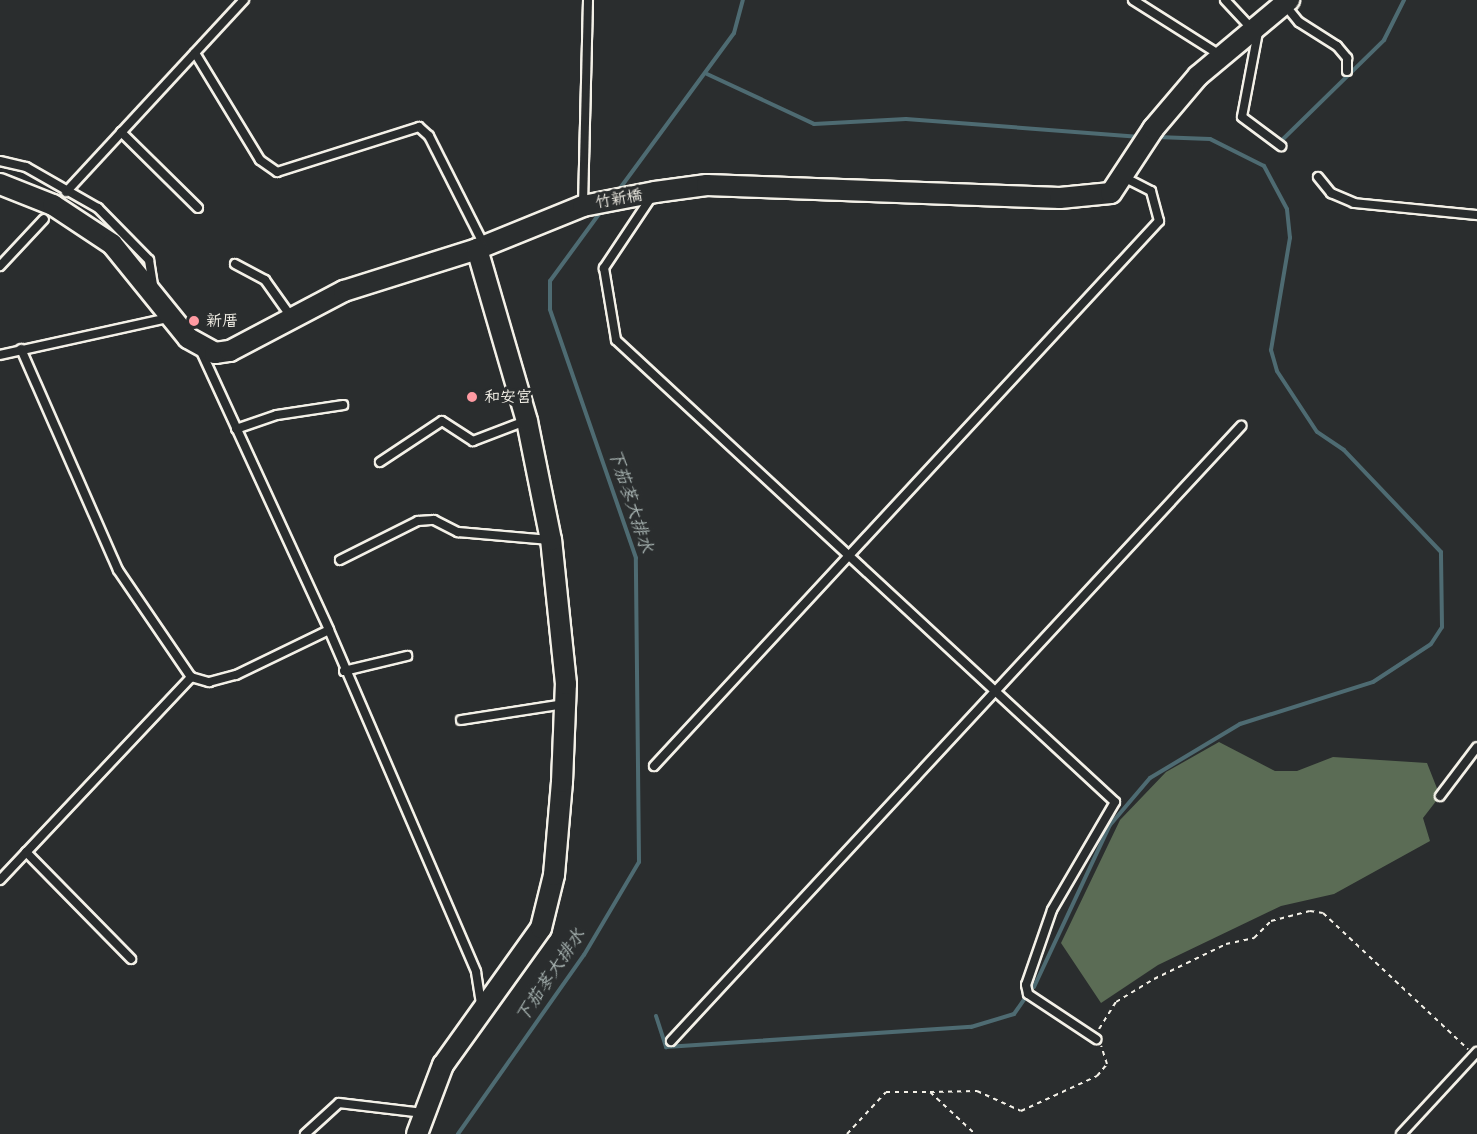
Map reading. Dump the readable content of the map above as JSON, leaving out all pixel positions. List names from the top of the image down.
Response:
{
  "streets": {
    "street": ["竹新橋"]
  },
  "water": ["下茄苳大排水"],
  "places": ["新厝", "和安宮"]
}
